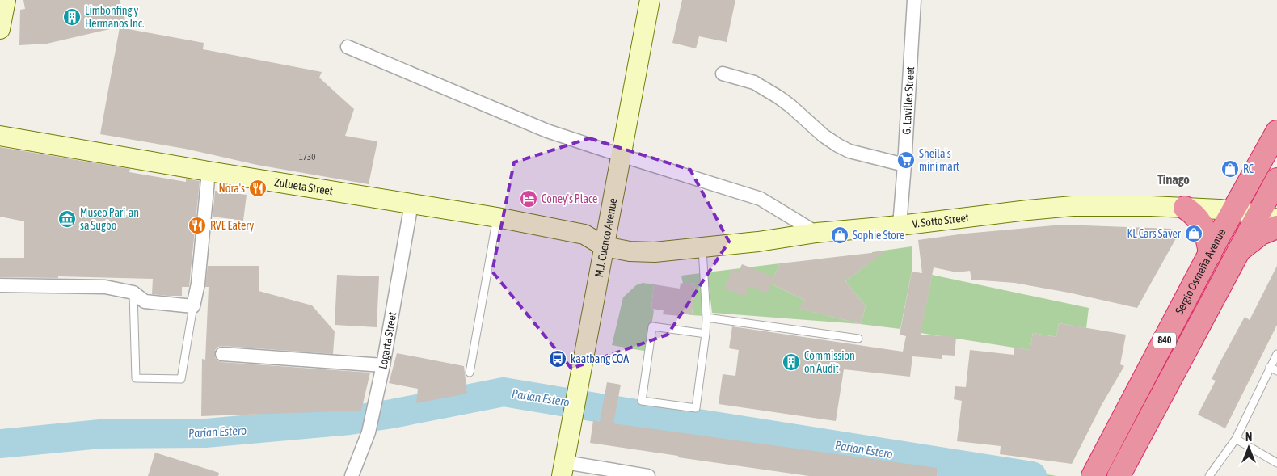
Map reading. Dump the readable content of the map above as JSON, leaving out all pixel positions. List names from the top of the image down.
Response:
{
  "streets": {
    "highway": ["Sergio Osmeña Avenue", "840"],
    "street": [
      "G. Lavilles Street",
      "Zulueta Street",
      "V. Sotto Street",
      "M.J. Cuenco Avenue",
      "Logarta Street"
    ]
  },
  "crossings": [
    ["G. Lavilles Street", "V. Sotto Street"],
    ["Zulueta Street", "V. Sotto Street"],
    ["Zulueta Street", "M.J. Cuenco Avenue"],
    ["Zulueta Street", "Logarta Street"],
    ["V. Sotto Street", "M.J. Cuenco Avenue"],
    ["V. Sotto Street", "Sergio Osmeña Avenue"]
  ],
  "districts": ["Tinago"],
  "water": ["Parian Estero"],
  "places": {
    "building": ["Limbonfing y Hermanos Inc.", "Commission on Audit"],
    "supermarket": ["Sheila's mini mart"],
    "shop": ["RC", "KL Cars Saver", "Sophie Store"],
    "restaurant": ["Nora's", "RVE Eatery"],
    "hotel": ["Coney's Place"],
    "museum": ["Museo Pari-an sa Sugbo"],
    "bus stop": ["kaatbang COA"]
  },
  "house_numbers": ["1730"],
  "north": "top"
}
